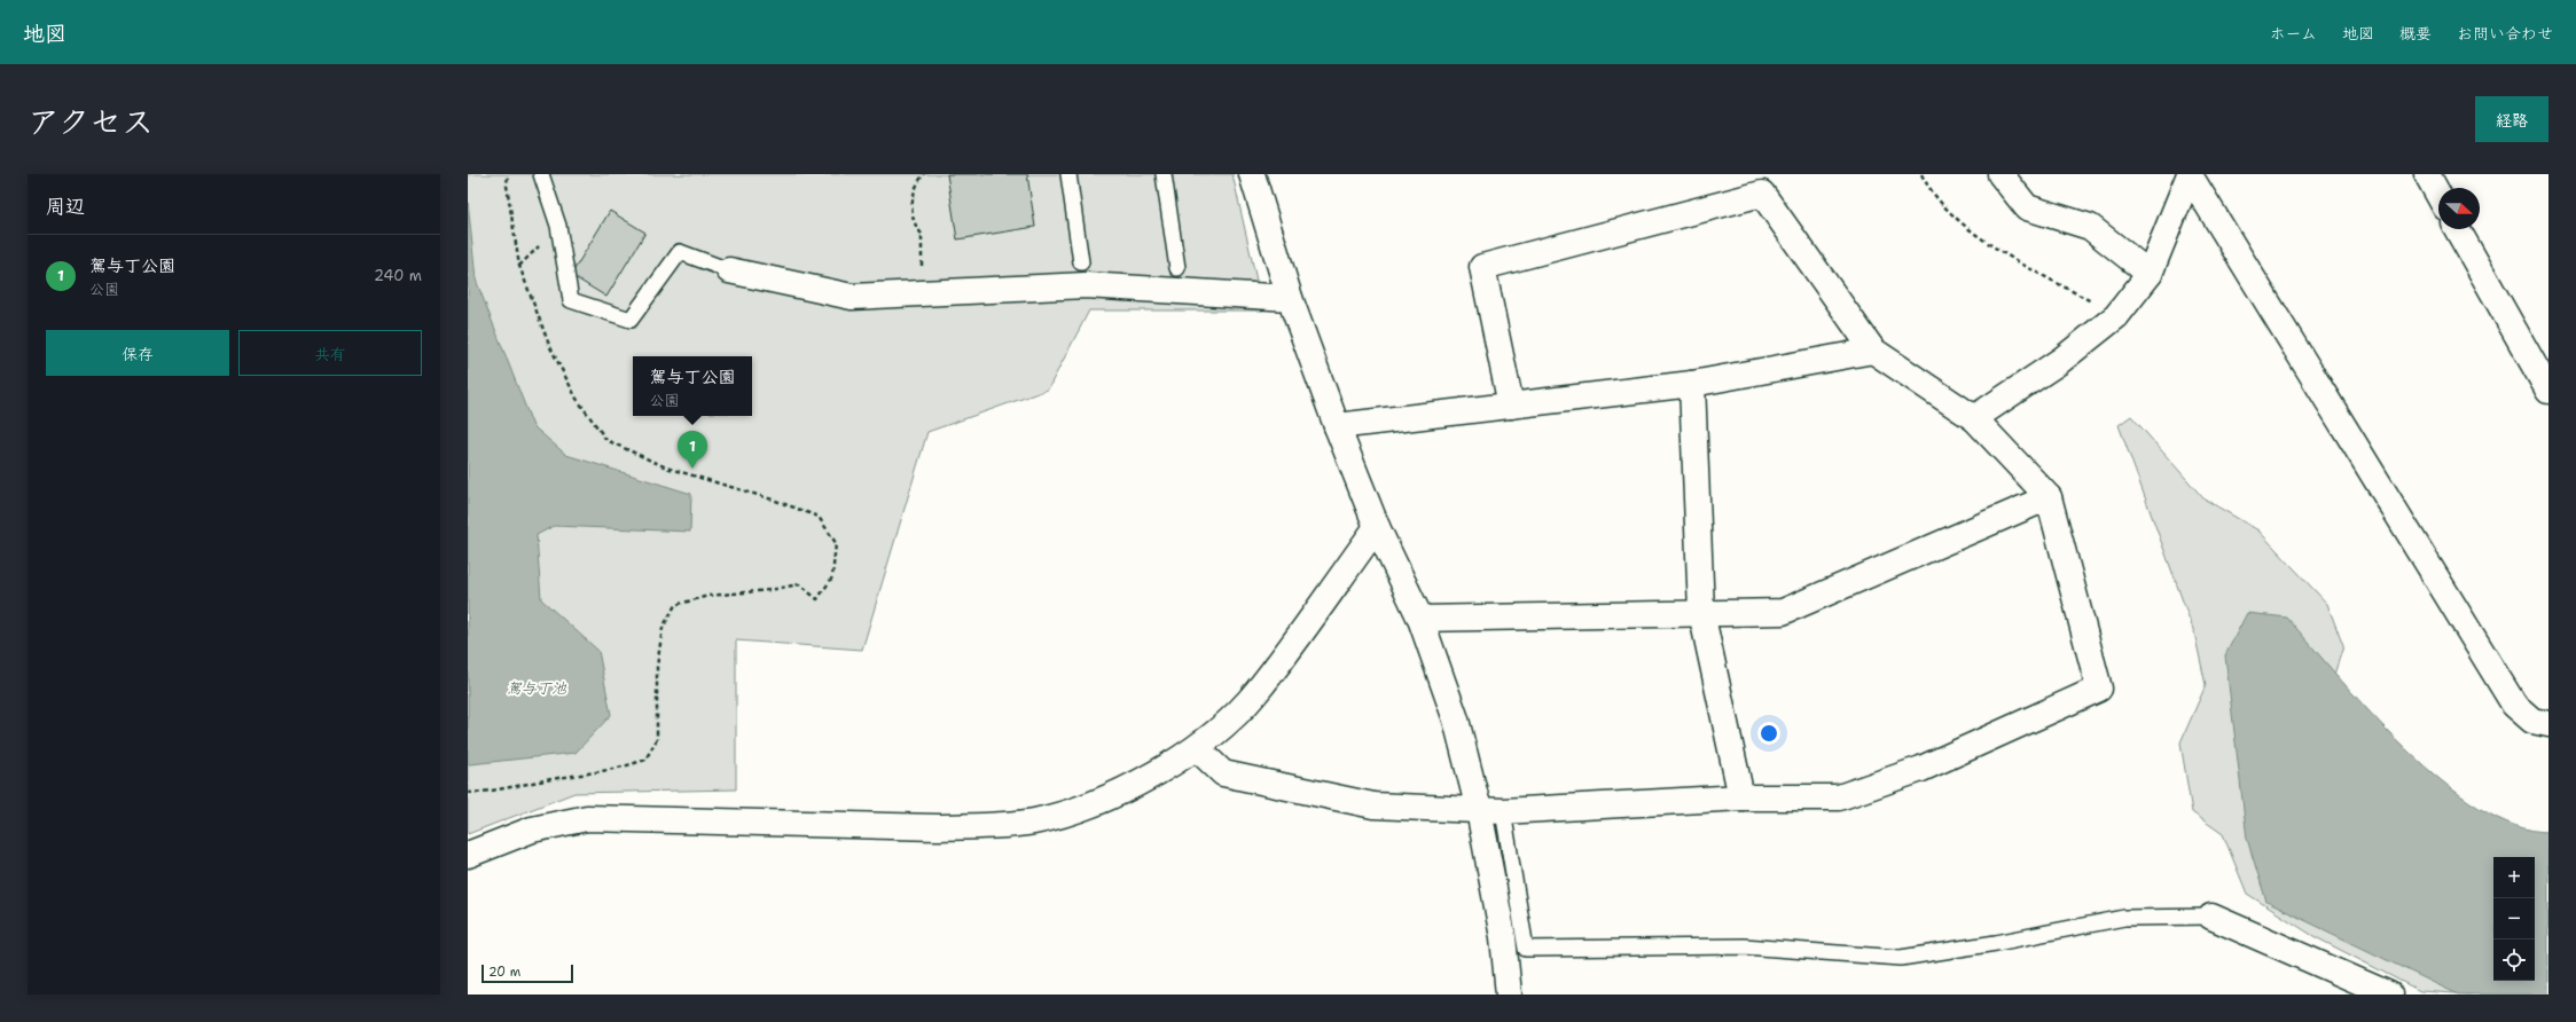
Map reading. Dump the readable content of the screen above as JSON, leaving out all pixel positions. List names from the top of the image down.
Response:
{
  "water": ["駕与丁池"],
  "scale_bar": "20 m",
  "north": "right",
  "page": {
    "header": "地図",
    "nav": [
      "ホーム",
      "地図",
      "概要",
      "お問い合わせ"
    ],
    "title": "アクセス",
    "buttons": [
      "経路",
      ["保存", "共有"]
    ],
    "heading": "周辺",
    "list": [
      {
        "mark": "1",
        "name": "駕与丁公園",
        "note": "公園",
        "value": "240 m"
      }
    ],
    "popup": ["駕与丁公園", "公園"],
    "pins": "1",
    "map_buttons": ["+", "−"],
    "scale": "20 m"
  }
}
